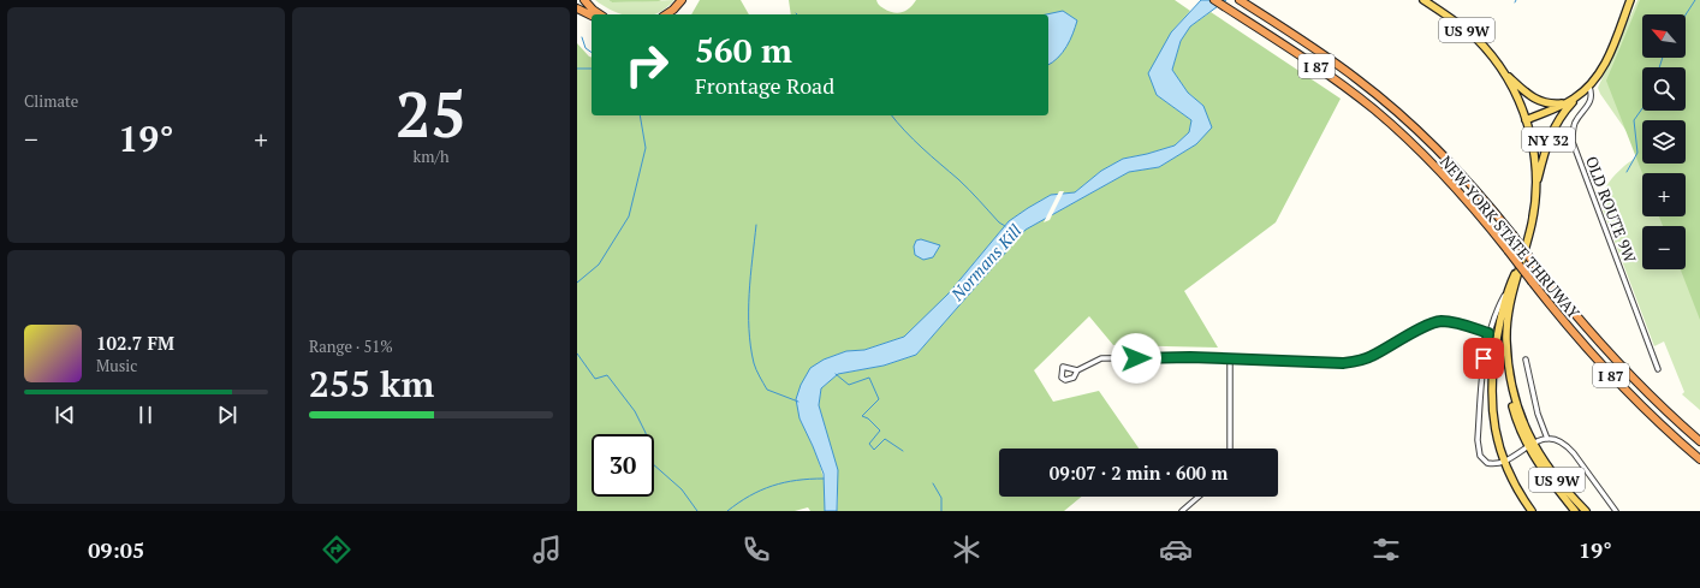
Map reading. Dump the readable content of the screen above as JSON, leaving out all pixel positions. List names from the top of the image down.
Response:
{
  "streets": {
    "highway": ["I 87", "NEW YORK STATE THRUWAY"],
    "main road": ["US 9W", "NY 32"],
    "street": ["OLD ROUTE 9W"]
  },
  "crossings": [
    ["US 9W", "NY 32"],
    ["NY 32", "OLD ROUTE 9W"]
  ],
  "water": ["Normans Kill"],
  "north": "top left",
  "page": {
    "tile": [
      "Climate",
      ["25", "km/h"],
      ["Range · 51%", "255 km"]
    ],
    "map_buttons": ["+", "−"],
    "turn": ["560 m", "Frontage Road"],
    "heat": ["−", "19°", "+"],
    "song": ["102.7 FM", "Music"],
    "limit": "30",
    "trip": "09:07 · 2 min · 600 m",
    "tabs": ["09:05", "19°"]
  }
}
